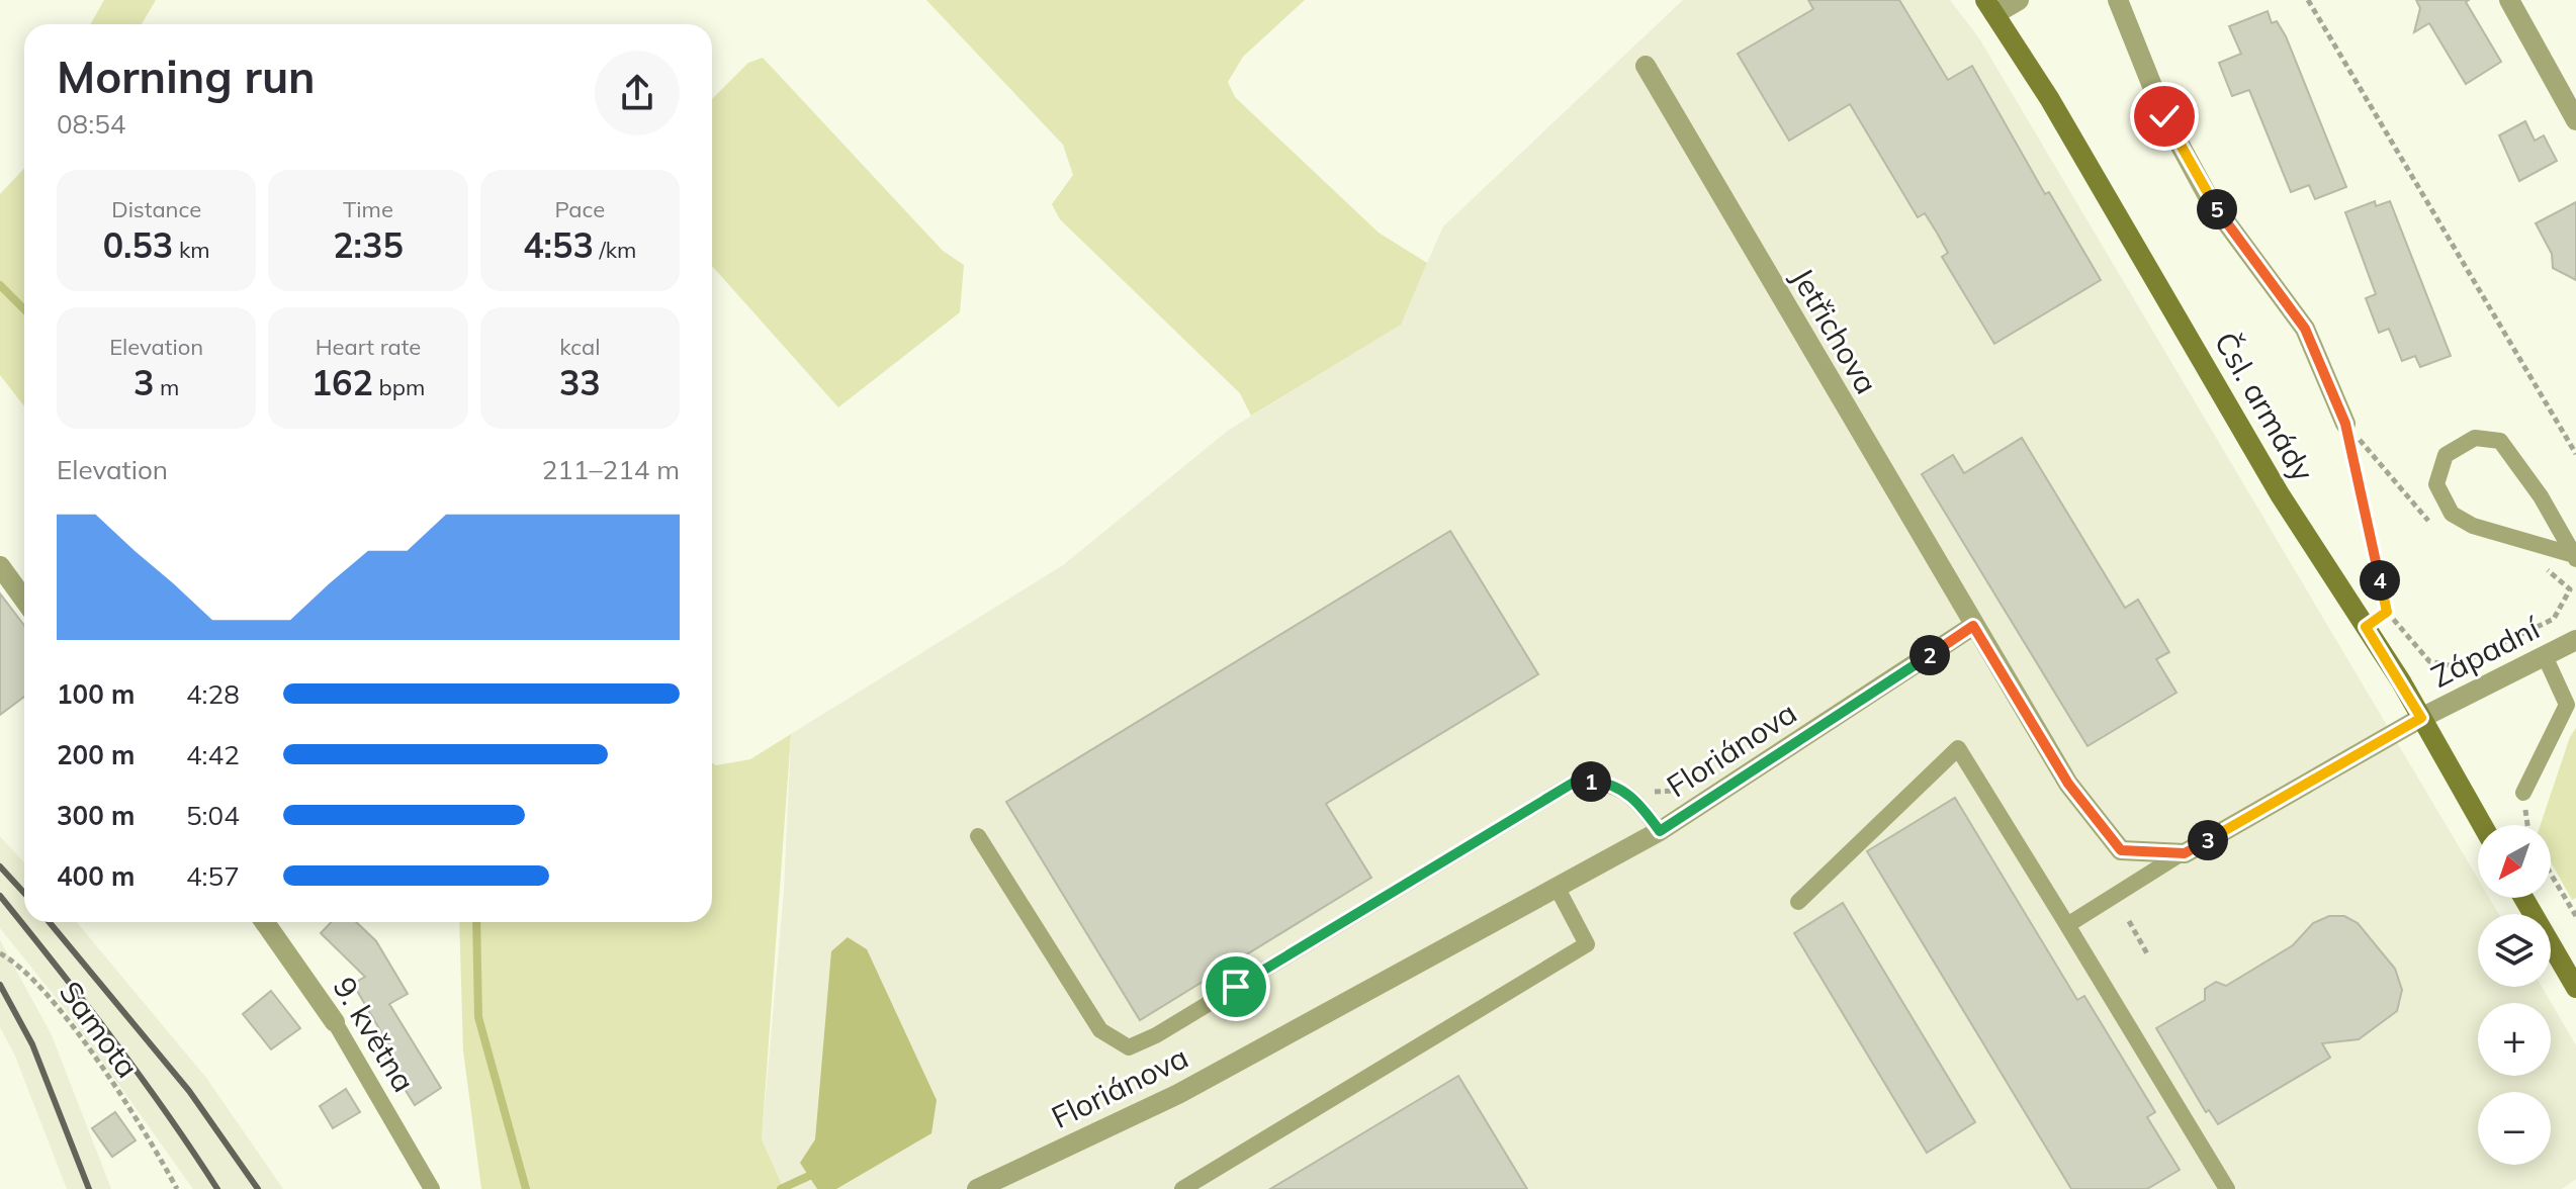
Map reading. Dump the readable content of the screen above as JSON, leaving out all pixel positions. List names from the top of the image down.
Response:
{
  "streets": {
    "main road": ["Čsl. armády"],
    "street": [
      "Jetřichova",
      "Západní",
      "Floriánova",
      "9. května"
    ],
    "path": ["Samota"]
  },
  "crossings": [
    ["Jetřichova", "Floriánova"],
    ["Čsl. armády", "Západní"]
  ],
  "north": "bottom left",
  "page": {
    "heading": ["Morning run", "08:54"],
    "stats": [
      ["Distance", "0.53 km"],
      ["Time", "2:35"],
      ["Pace", "4:53 /km"],
      ["Elevation", "3 m"],
      ["Heart rate", "162 bpm"],
      ["kcal", "33"]
    ],
    "pins": [
      "5",
      "4",
      "2",
      "1",
      "3"
    ],
    "chart": ["Elevation", "211–214 m"],
    "list": [
      {
        "name": "100 m",
        "note": "4:28"
      },
      {
        "name": "200 m",
        "note": "4:42"
      },
      {
        "name": "300 m",
        "note": "5:04"
      },
      {
        "name": "400 m",
        "note": "4:57"
      }
    ],
    "map_buttons": ["+", "−"]
  }
}
